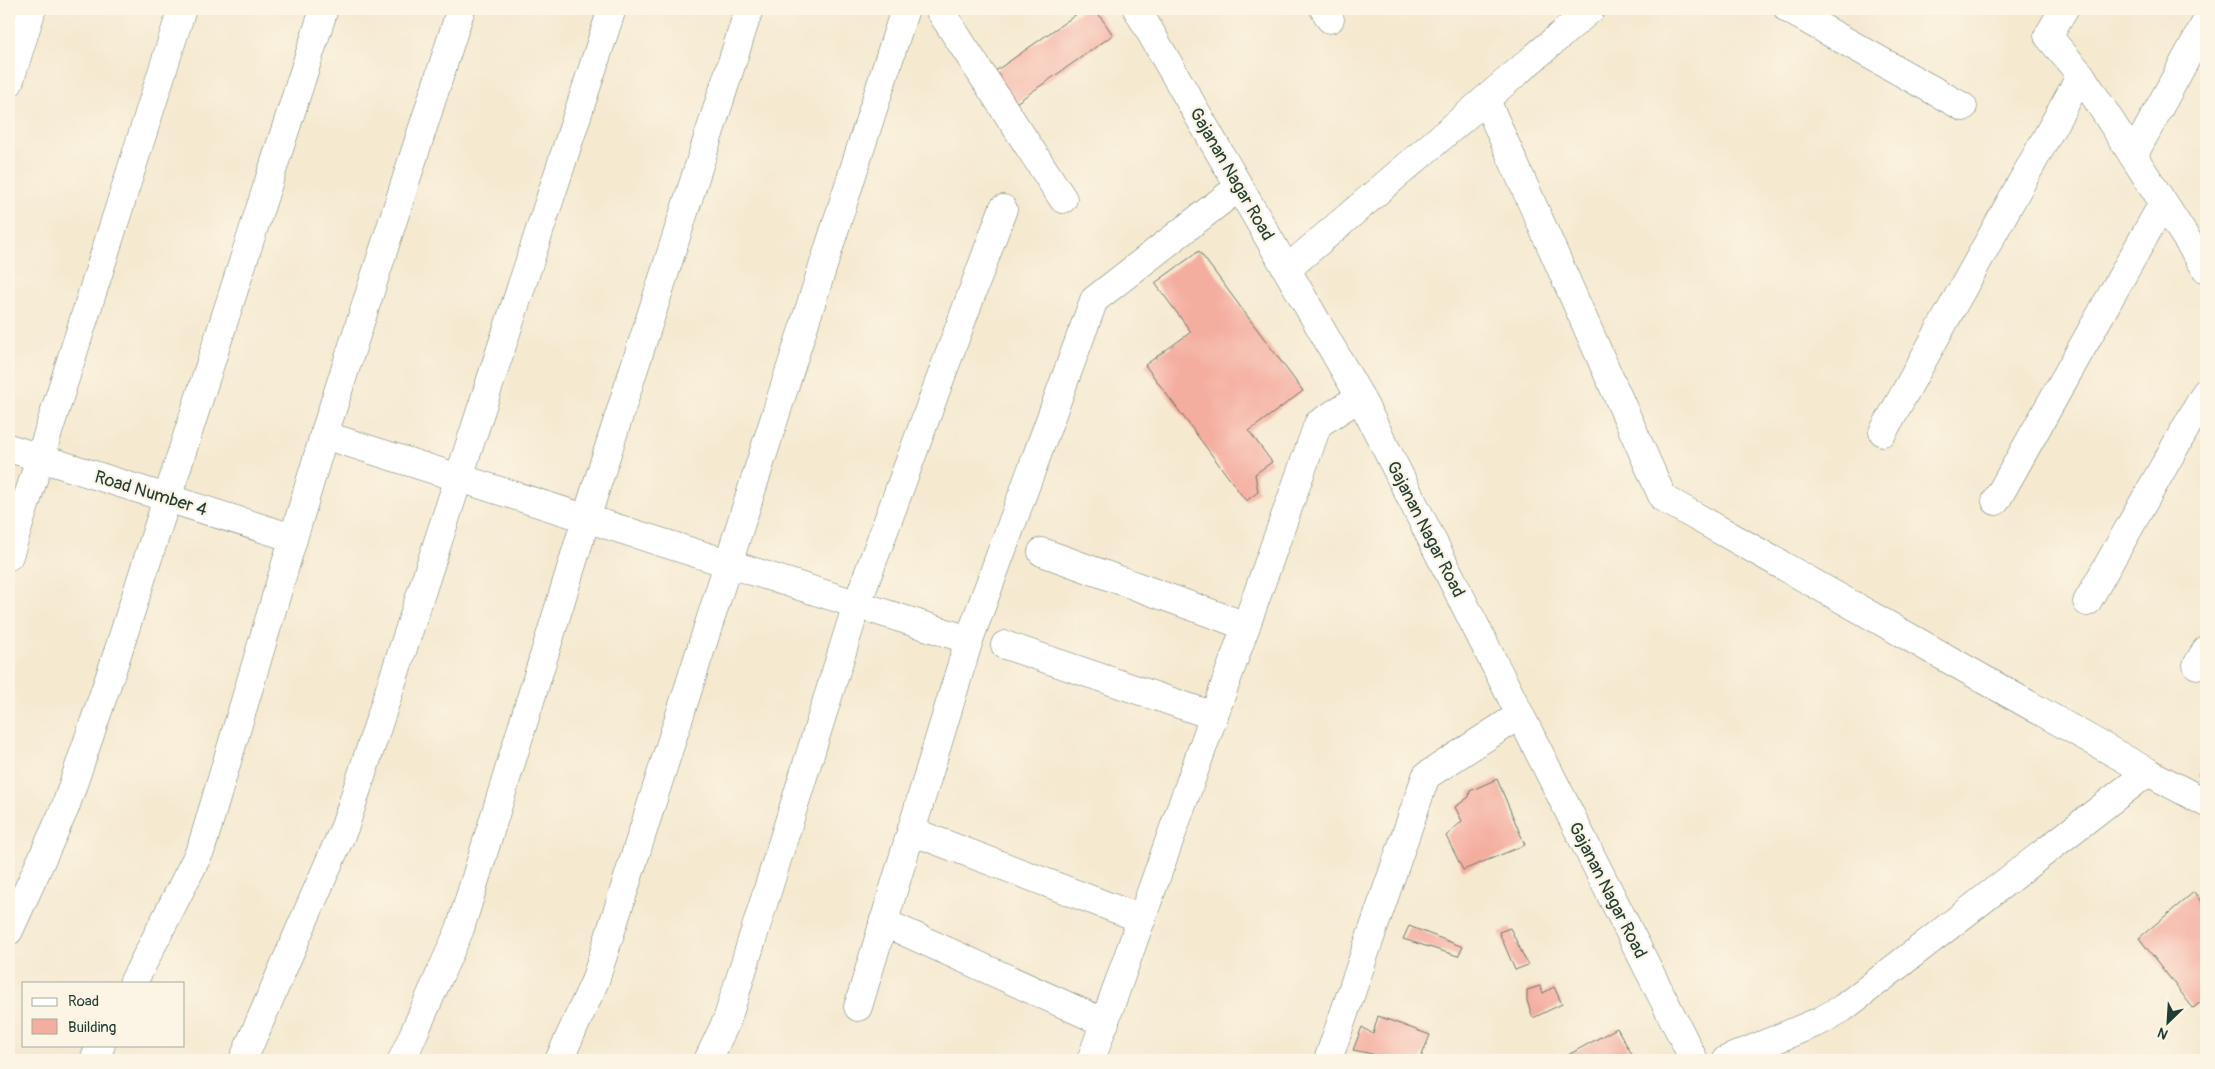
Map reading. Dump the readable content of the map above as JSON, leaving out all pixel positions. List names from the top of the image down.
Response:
{
  "streets": {
    "street": ["Gajanan Nagar Road", "Road Number 4"]
  },
  "legend": ["Road", "Building"],
  "north": "bottom left"
}
